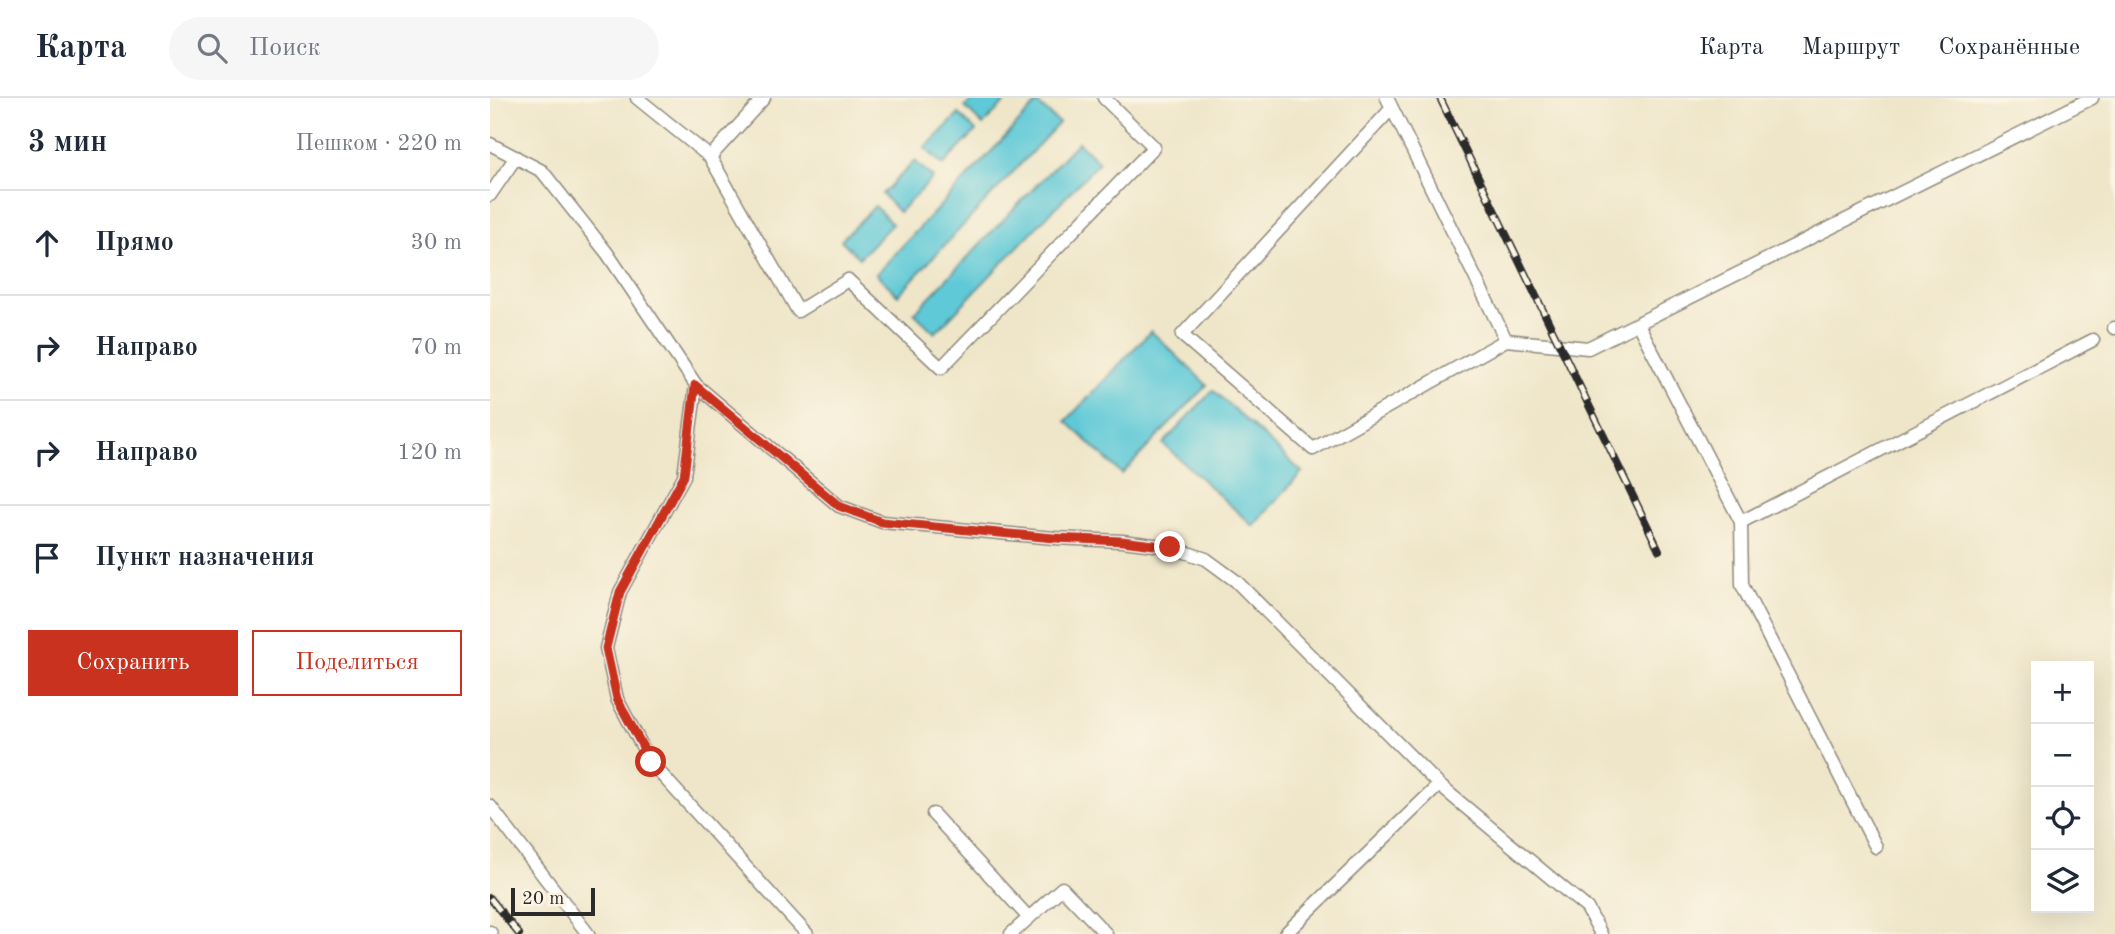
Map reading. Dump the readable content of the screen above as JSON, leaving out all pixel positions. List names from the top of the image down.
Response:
{
  "scale_bar": "20 m",
  "page": {
    "header": "Карта",
    "search": "Поиск",
    "nav": ["Карта", "Маршрут", "Сохранённые"],
    "heading": ["3 мин", "Пешком · 220 m"],
    "list": [
      ["Прямо", "30 m"],
      ["Направо", "70 m"],
      ["Направо", "120 m"],
      "Пункт назначения"
    ],
    "buttons": ["Сохранить", "Поделиться"],
    "map_buttons": ["+", "−"],
    "scale": "20 m"
  }
}
